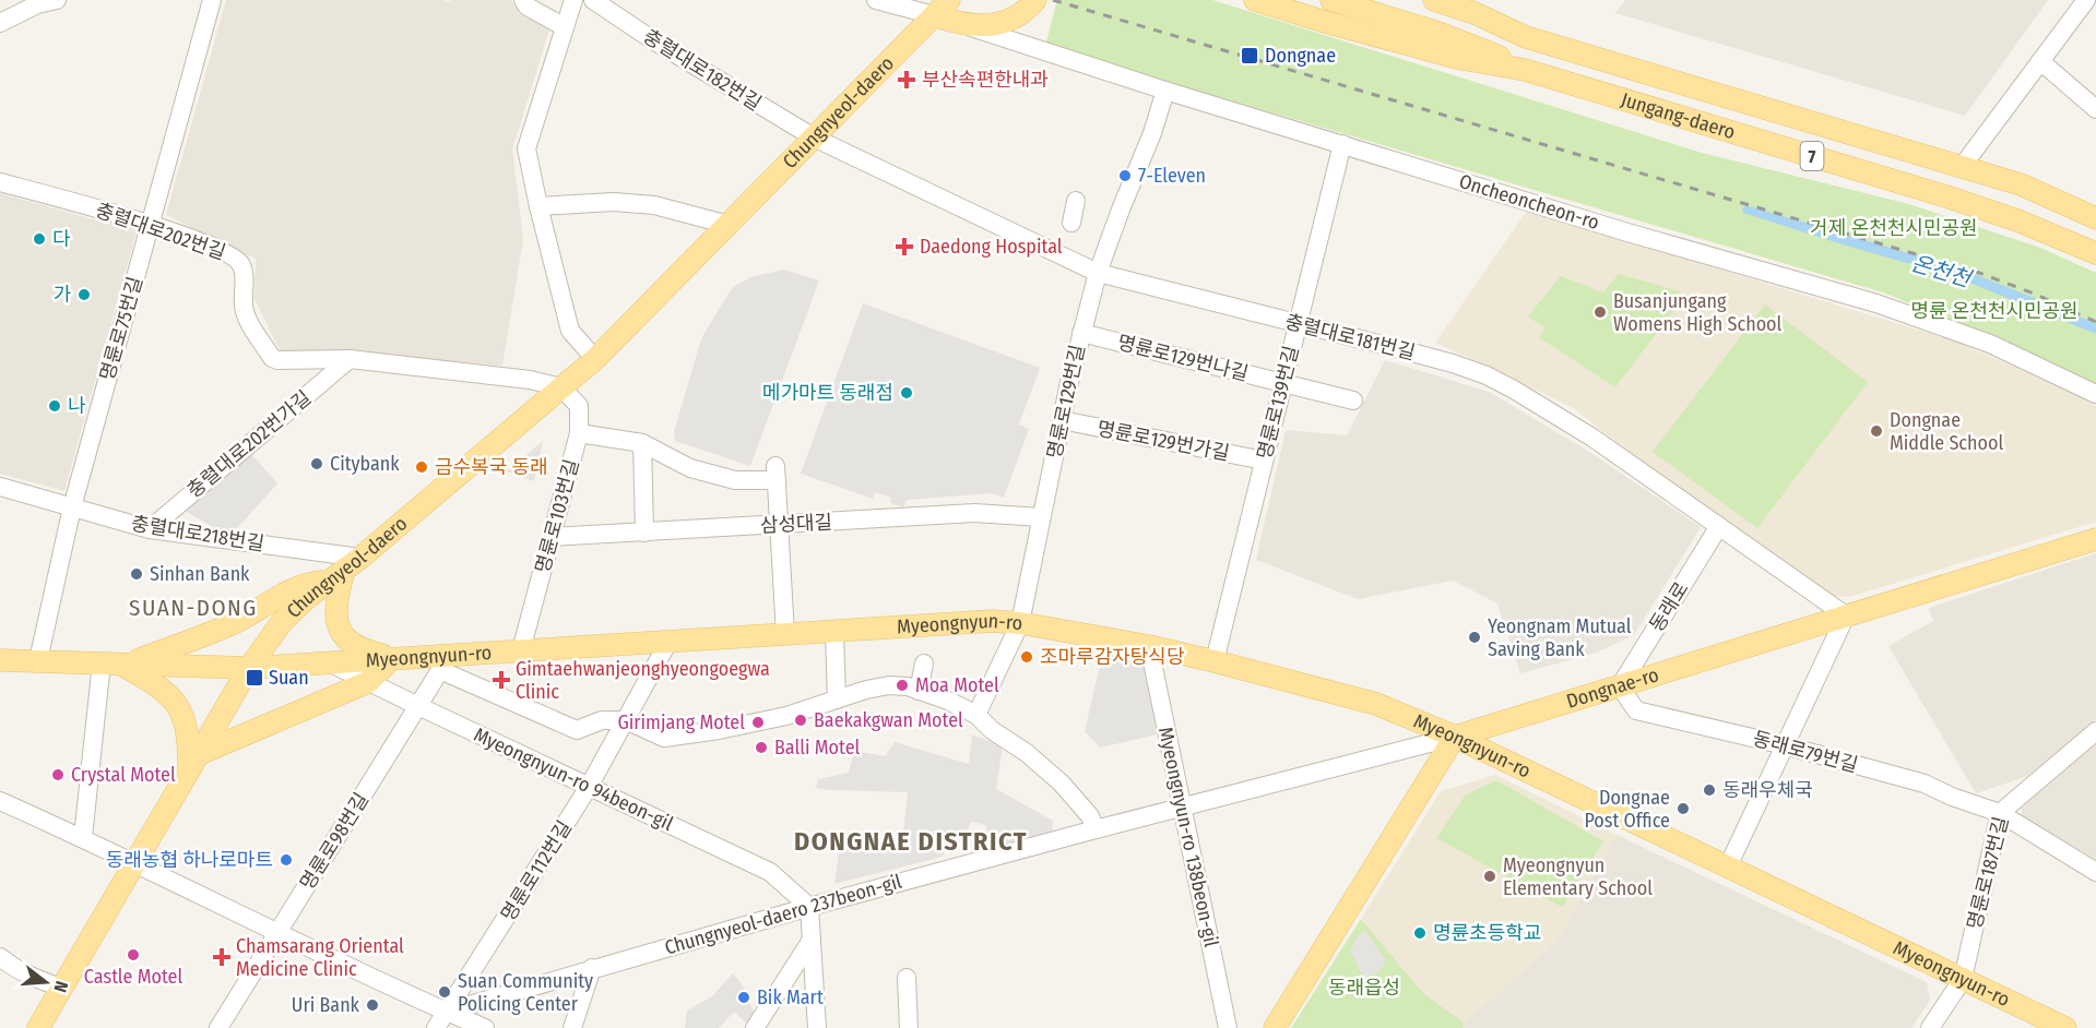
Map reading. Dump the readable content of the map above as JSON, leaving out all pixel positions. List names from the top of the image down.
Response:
{
  "streets": {
    "main road": [
      "Chungnyeol-daero",
      "Jungang-daero",
      "7",
      "Myeongnyun-ro",
      "Dongnae-ro"
    ],
    "street": [
      "충렬대로182번길",
      "Oncheoncheon-ro",
      "충렬대로202번길",
      "명륜로75번길",
      "충렬대로181번길",
      "명륜로129번나길",
      "명륜로129번길",
      "명륜로139번길",
      "명륜로129번가길",
      "충렬대로202번가길",
      "명륜로103번길",
      "삼성대길",
      "충렬대로218번길",
      "동래로",
      "동래로79번길",
      "Myeongnyun-ro 94beon-gil",
      "Myeongnyun-ro 138beon-gil",
      "명륜로98번길",
      "명륜로112번길",
      "명륜로187번길",
      "Chungnyeol-daero 237beon-gil"
    ]
  },
  "crossings": [
    ["충렬대로182번길", "Chungnyeol-daero"],
    ["충렬대로182번길", "충렬대로181번길"],
    ["Chungnyeol-daero", "Oncheoncheon-ro"],
    ["Chungnyeol-daero", "충렬대로202번길"],
    ["Chungnyeol-daero", "충렬대로181번길"],
    ["Chungnyeol-daero", "명륜로103번길"],
    ["Chungnyeol-daero", "충렬대로218번길"],
    ["Chungnyeol-daero", "Myeongnyun-ro"],
    ["Oncheoncheon-ro", "명륜로129번길"],
    ["Oncheoncheon-ro", "명륜로139번길"],
    ["충렬대로202번길", "명륜로75번길"],
    ["충렬대로202번길", "충렬대로202번가길"],
    ["충렬대로202번길", "명륜로103번길"],
    ["명륜로75번길", "충렬대로218번길"],
    ["명륜로75번길", "Myeongnyun-ro"],
    ["충렬대로181번길", "명륜로129번길"],
    ["충렬대로181번길", "명륜로139번길"],
    ["충렬대로181번길", "동래로"],
    ["충렬대로181번길", "Dongnae-ro"],
    ["명륜로129번나길", "명륜로129번길"],
    ["명륜로129번나길", "명륜로139번길"],
    ["명륜로129번길", "명륜로129번가길"],
    ["명륜로129번길", "삼성대길"],
    ["명륜로129번길", "Myeongnyun-ro"],
    ["명륜로139번길", "명륜로129번가길"],
    ["명륜로139번길", "Myeongnyun-ro"],
    ["충렬대로202번가길", "충렬대로218번길"],
    ["명륜로103번길", "삼성대길"],
    ["명륜로103번길", "Myeongnyun-ro"],
    ["동래로", "Dongnae-ro"],
    ["동래로", "동래로79번길"],
    ["Myeongnyun-ro", "Dongnae-ro"],
    ["Myeongnyun-ro", "Myeongnyun-ro 94beon-gil"],
    ["Myeongnyun-ro", "Myeongnyun-ro 138beon-gil"],
    ["Myeongnyun-ro", "명륜로98번길"],
    ["Myeongnyun-ro", "명륜로112번길"],
    ["Myeongnyun-ro", "명륜로187번길"],
    ["Myeongnyun-ro", "Chungnyeol-daero 237beon-gil"],
    ["Dongnae-ro", "동래로79번길"],
    ["Dongnae-ro", "Chungnyeol-daero 237beon-gil"],
    ["동래로79번길", "명륜로187번길"],
    ["Myeongnyun-ro 94beon-gil", "명륜로98번길"],
    ["Myeongnyun-ro 94beon-gil", "명륜로112번길"],
    ["Myeongnyun-ro 94beon-gil", "Chungnyeol-daero 237beon-gil"],
    ["Myeongnyun-ro 138beon-gil", "Chungnyeol-daero 237beon-gil"],
    ["명륜로112번길", "Chungnyeol-daero 237beon-gil"]
  ],
  "districts": ["SUAN-DONG", "DONGNAE DISTRICT"],
  "water": ["온천천"],
  "parks": ["거제 온천천시민공원", "명륜 온천천시민공원", "동래읍성"],
  "places": {
    "transit": ["Dongnae", "Suan"],
    "health": [
      "부산속편한내과",
      "Daedong Hospital",
      "Gimtaehwanjeonghyeongoegwa Clinic",
      "Chamsarang Oriental Medicine Clinic"
    ],
    "other": [
      "7-Eleven",
      "다",
      "가",
      "Busanjungang Womens High School",
      "메가마트 동래점",
      "나",
      "Dongnae Middle School",
      "Citybank",
      "금수복국 동래",
      "Sinhan Bank",
      "Yeongnam Mutual Saving Bank",
      "조마루감자탕식당",
      "Moa Motel",
      "Baekakgwan Motel",
      "Girimjang Motel",
      "Balli Motel",
      "Crystal Motel",
      "동래우체국",
      "Dongnae Post Office",
      "동래농협 하나로마트",
      "Myeongnyun Elementary School",
      "명륜초등학교",
      "Castle Motel",
      "Suan Community Policing Center",
      "Bik Mart",
      "Uri Bank"
    ]
  },
  "north": "right"
}
